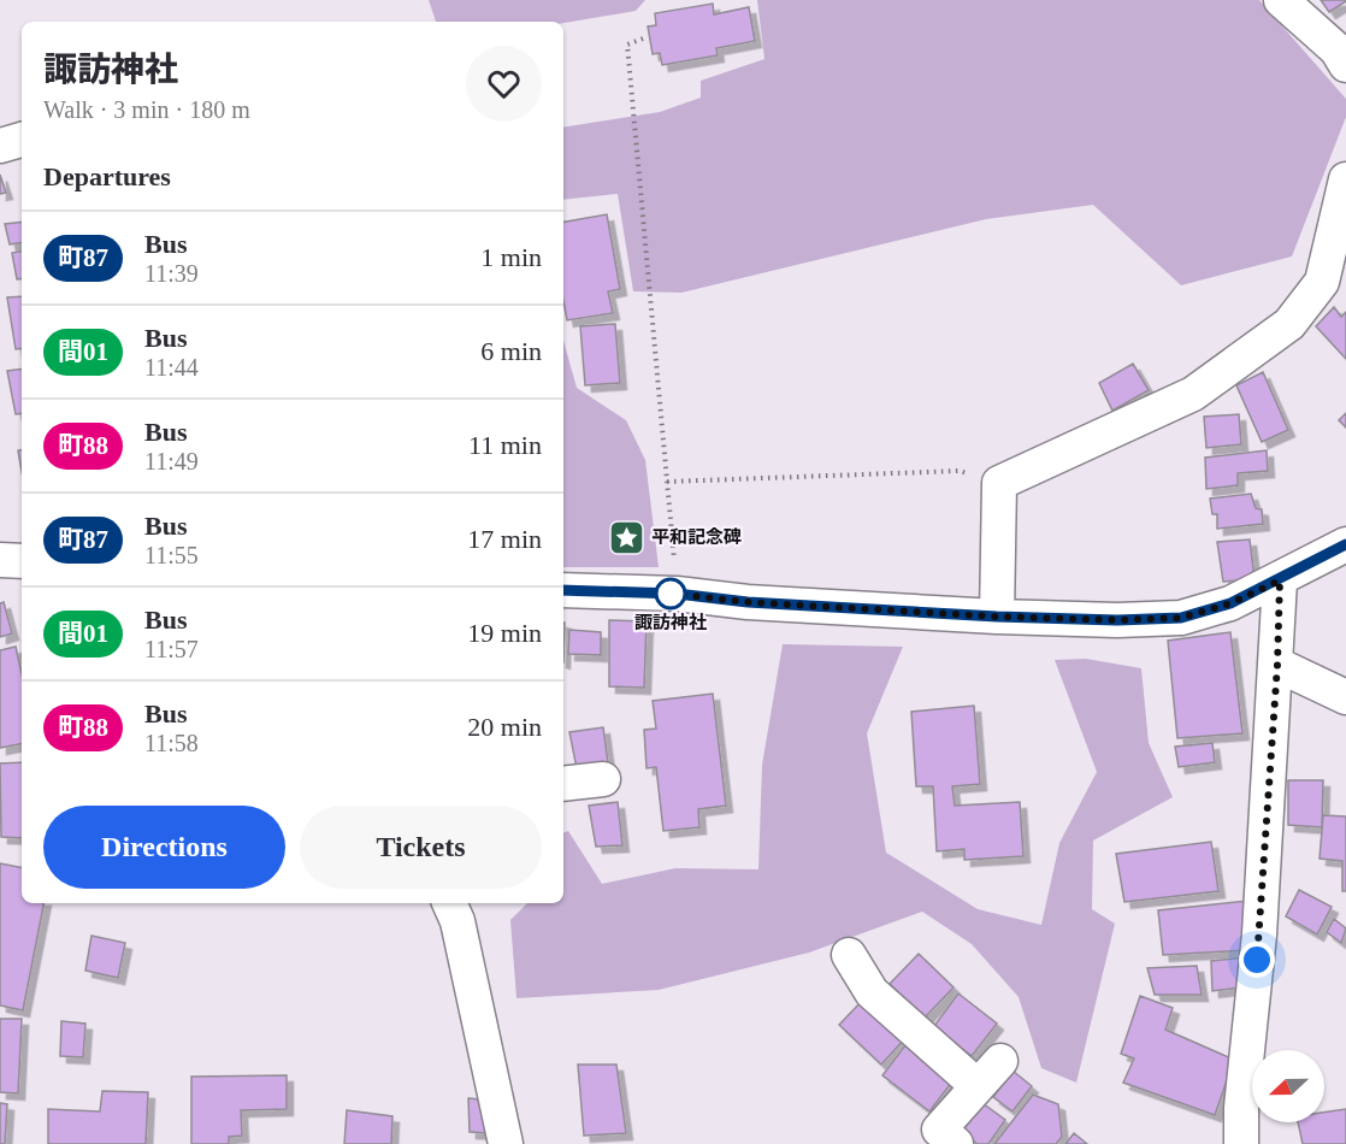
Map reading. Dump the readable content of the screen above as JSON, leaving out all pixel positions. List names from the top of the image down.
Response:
{
  "places": {
    "place": ["平和記念碑"],
    "other": ["諏訪神社"]
  },
  "lines": ["bus line 町87"],
  "north": "left",
  "page": {
    "heading": [
      ["諏訪神社", "Walk · 3 min · 180 m"],
      "Departures"
    ],
    "list": [
      {
        "mark": "町87",
        "name": "Bus",
        "note": "11:39",
        "value": "1 min"
      },
      {
        "mark": "間01",
        "name": "Bus",
        "note": "11:44",
        "value": "6 min"
      },
      {
        "mark": "町88",
        "name": "Bus",
        "note": "11:49",
        "value": "11 min"
      },
      {
        "mark": "町87",
        "name": "Bus",
        "note": "11:55",
        "value": "17 min"
      },
      {
        "mark": "間01",
        "name": "Bus",
        "note": "11:57",
        "value": "19 min"
      },
      {
        "mark": "町88",
        "name": "Bus",
        "note": "11:58",
        "value": "20 min"
      }
    ],
    "buttons": ["Directions", "Tickets"]
  }
}
